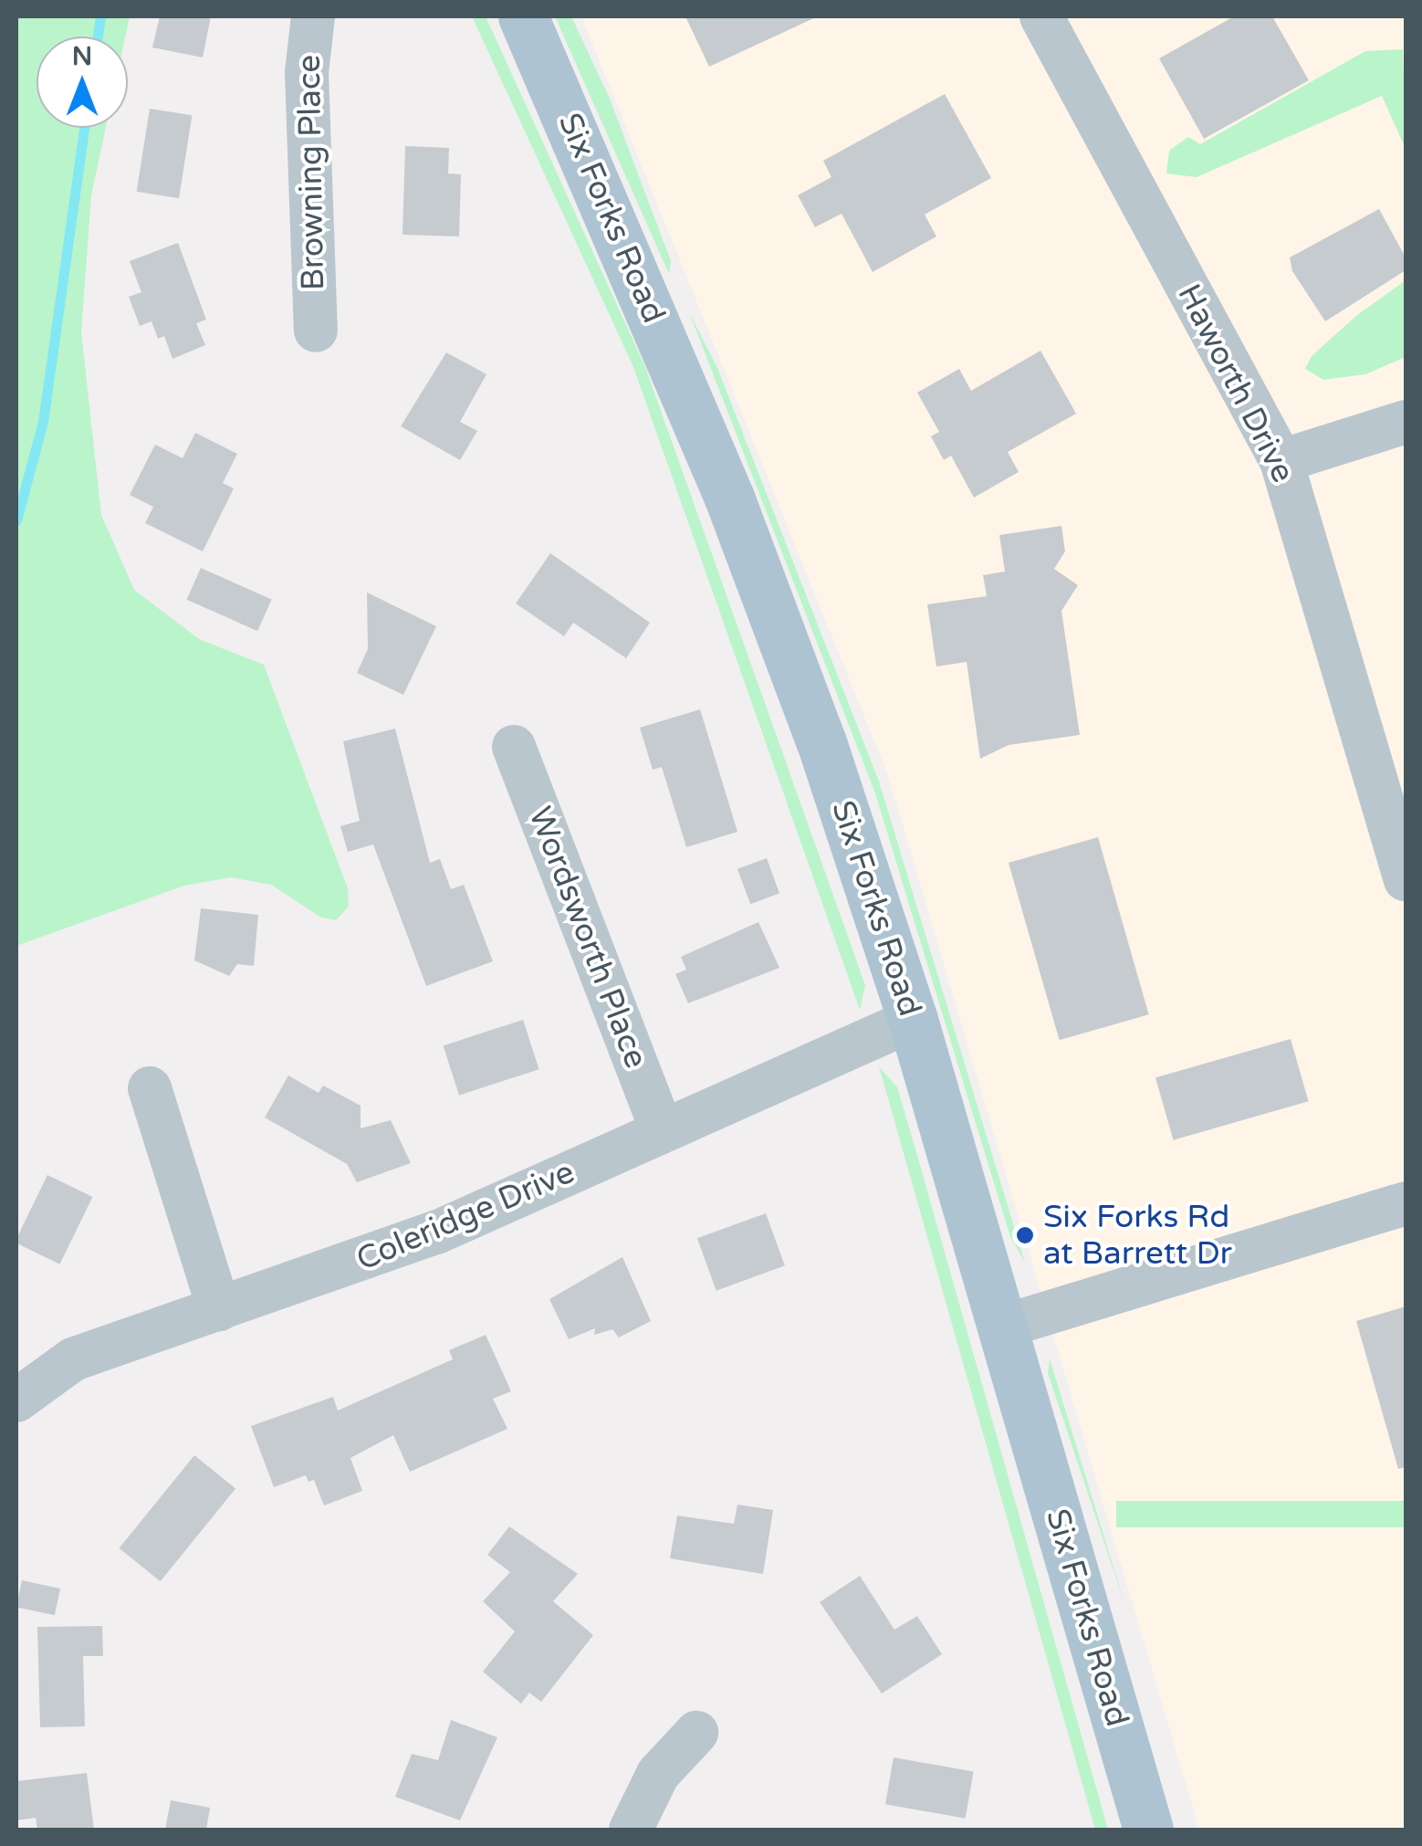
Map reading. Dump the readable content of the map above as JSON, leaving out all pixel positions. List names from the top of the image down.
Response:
{
  "streets": {
    "main road": ["Six Forks Road"],
    "street": [
      "Browning Place",
      "Haworth Drive",
      "Wordsworth Place",
      "Coleridge Drive"
    ]
  },
  "crossings": [
    ["Six Forks Road", "Coleridge Drive"],
    ["Wordsworth Place", "Coleridge Drive"]
  ],
  "places": ["Six Forks Rd at Barrett Dr"],
  "north": "top"
}
